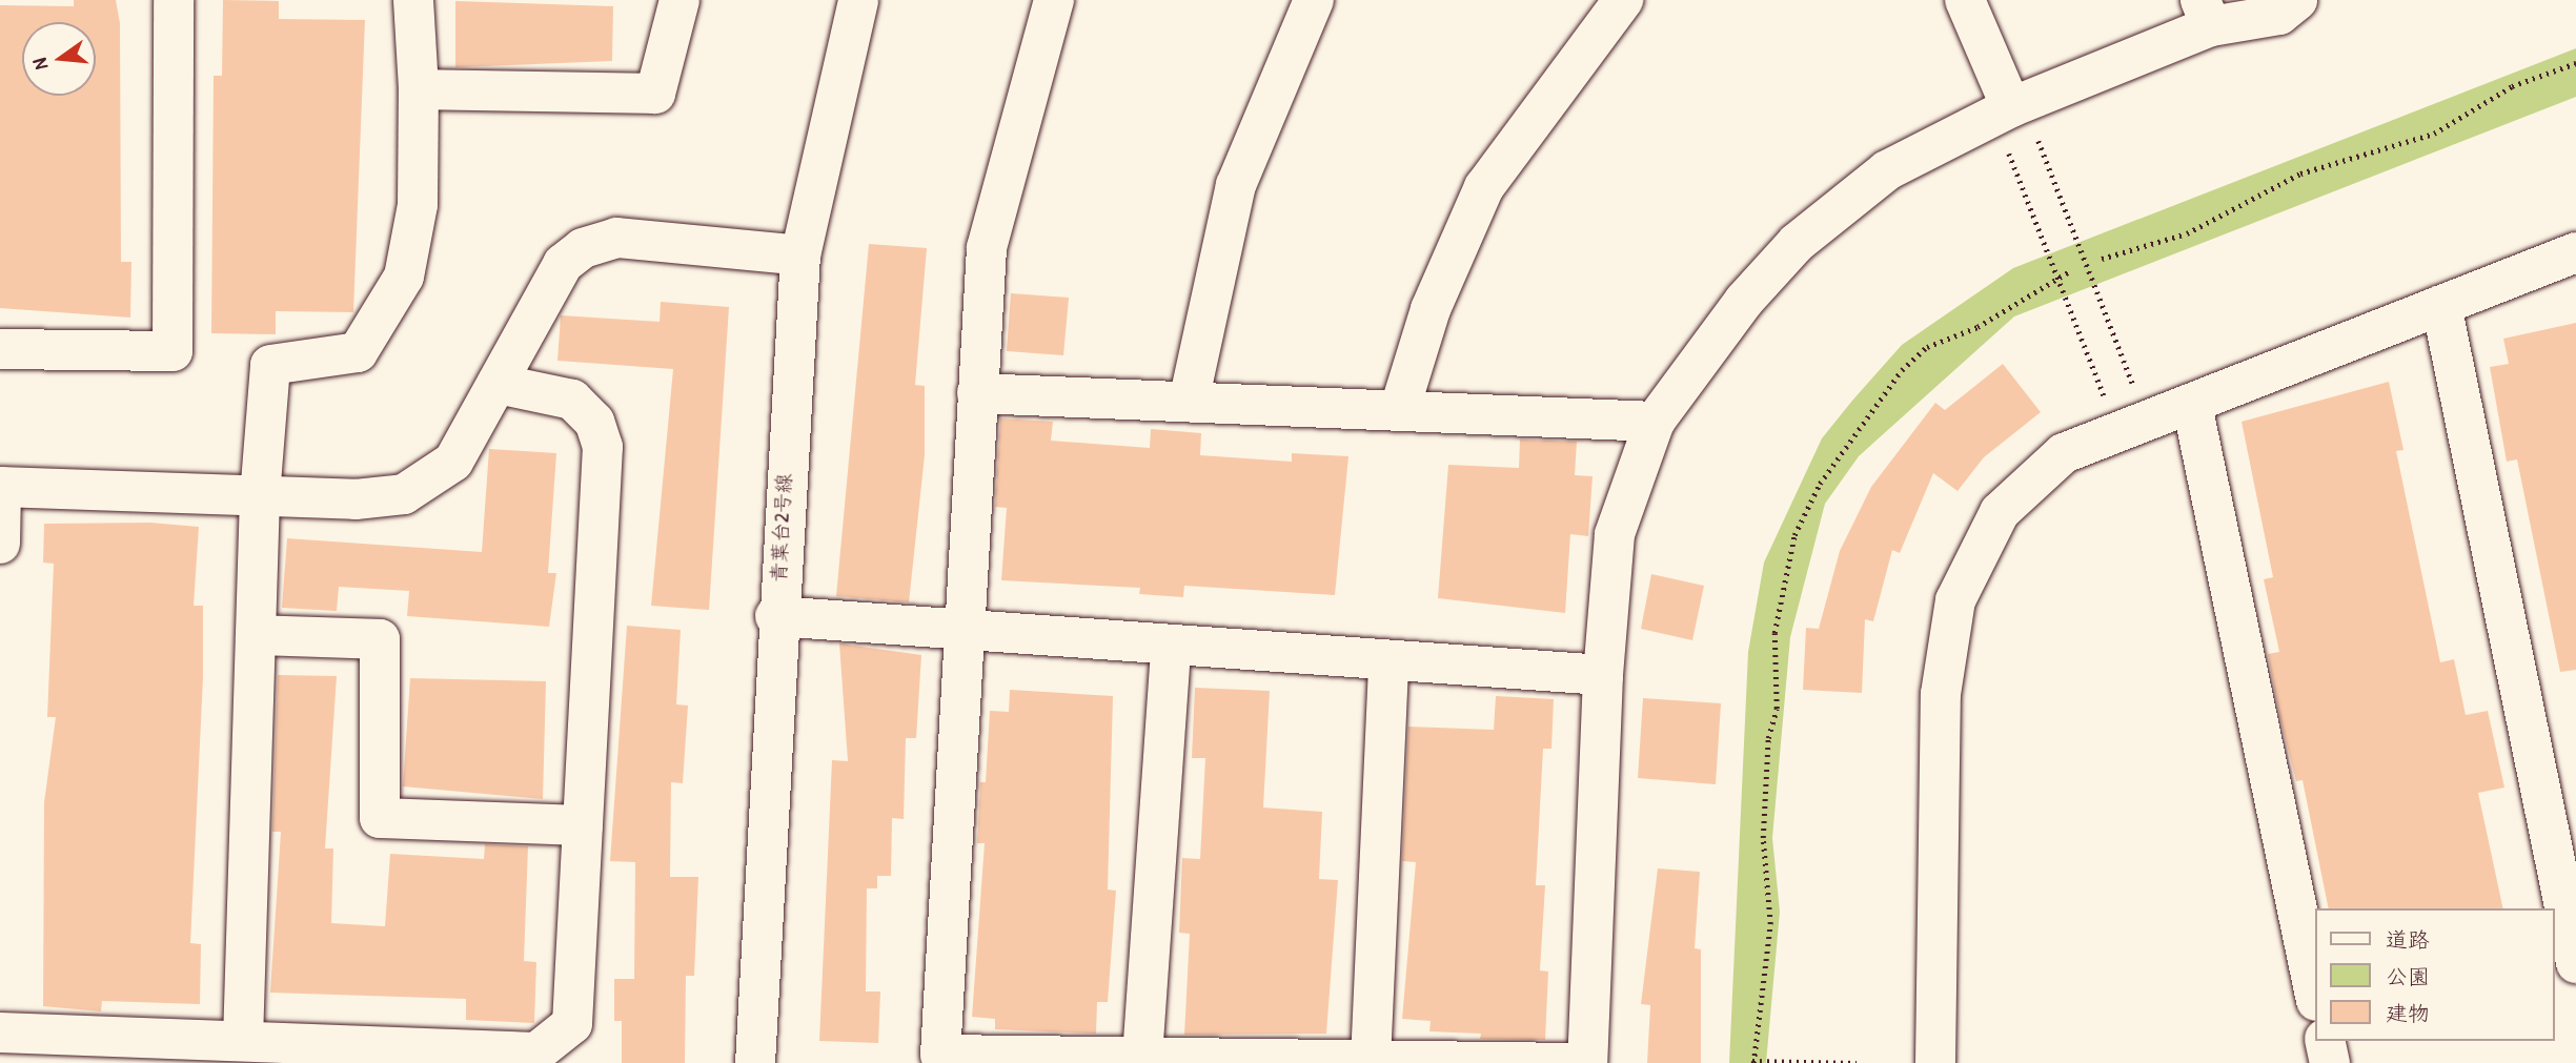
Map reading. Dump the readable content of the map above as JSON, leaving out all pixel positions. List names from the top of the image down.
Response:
{
  "streets": {
    "street": ["青葉台2号線"]
  },
  "legend": ["道路", "公園", "建物"],
  "north": "left"
}
